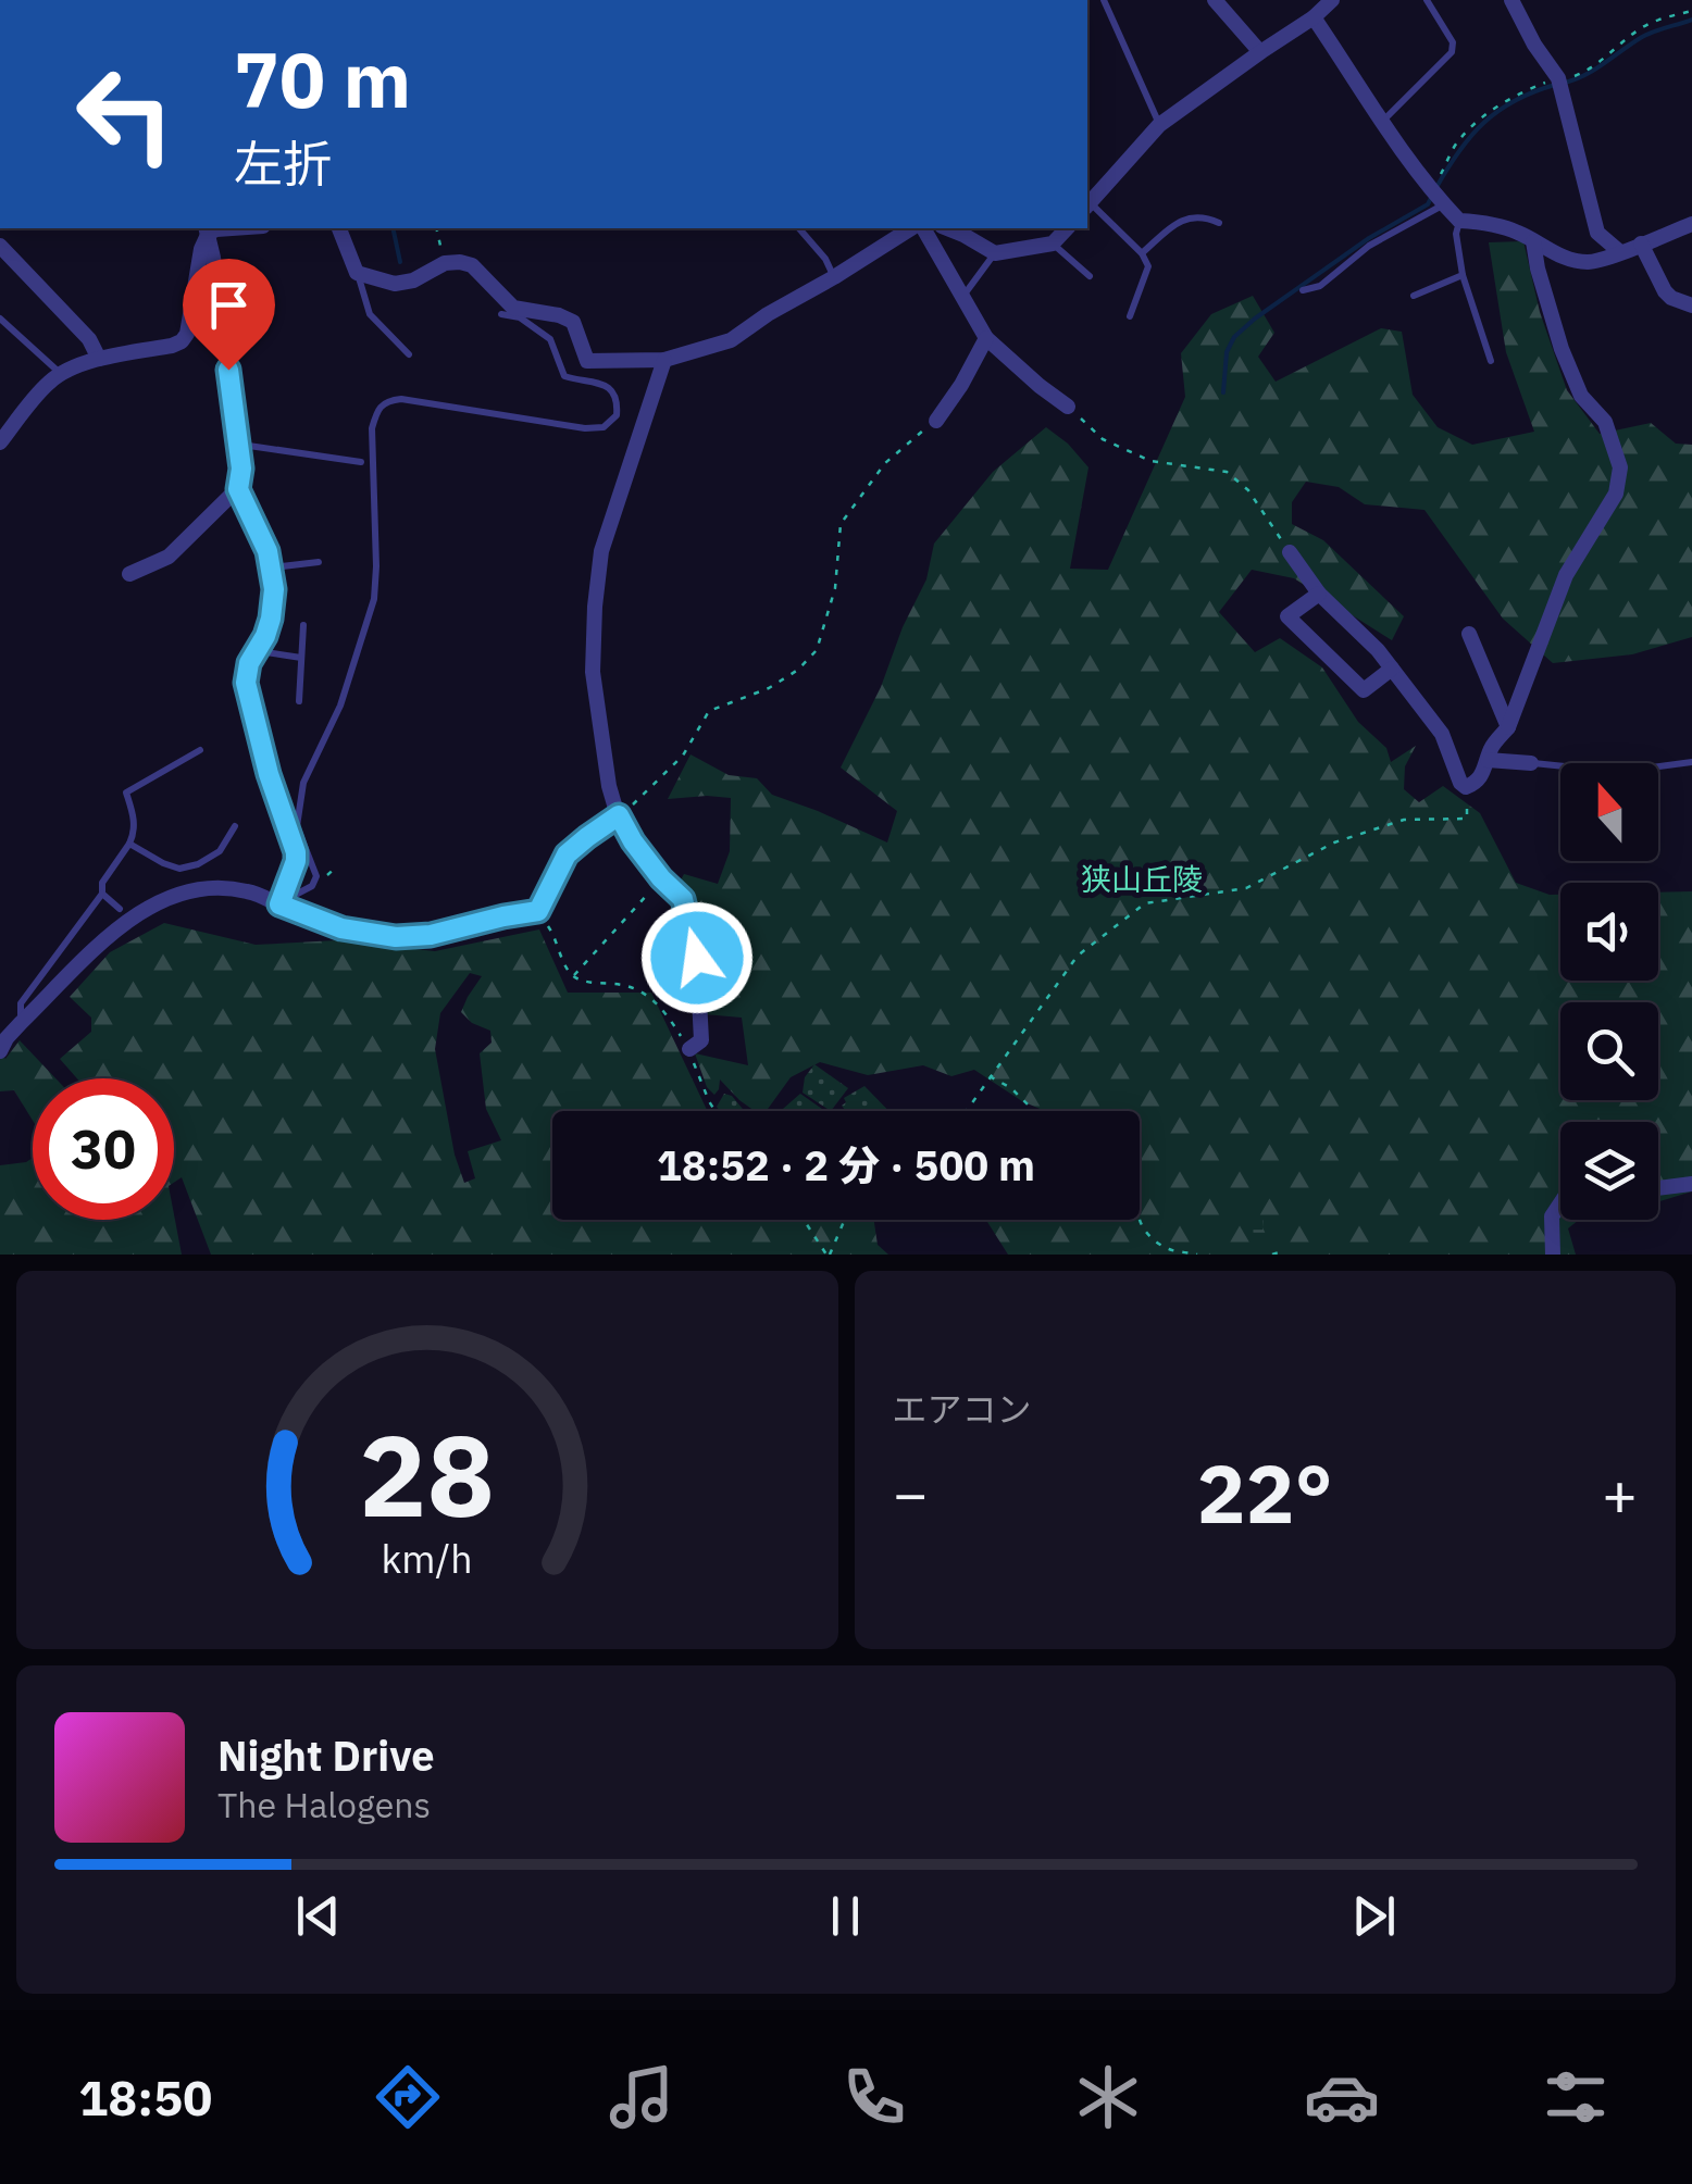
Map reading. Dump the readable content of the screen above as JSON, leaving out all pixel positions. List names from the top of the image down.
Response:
{
  "parks": ["狭山丘陵"],
  "north": "top",
  "page": {
    "turn": ["70 m", "左折"],
    "limit": "30",
    "trip": "18:52 · 2 分 · 500 m",
    "tile": "エアコン",
    "heat": ["−", "22°", "+"],
    "song": ["Night Drive", "The Halogens"],
    "tabs": "18:50",
    "gauge": ["28", "km/h"]
  }
}
